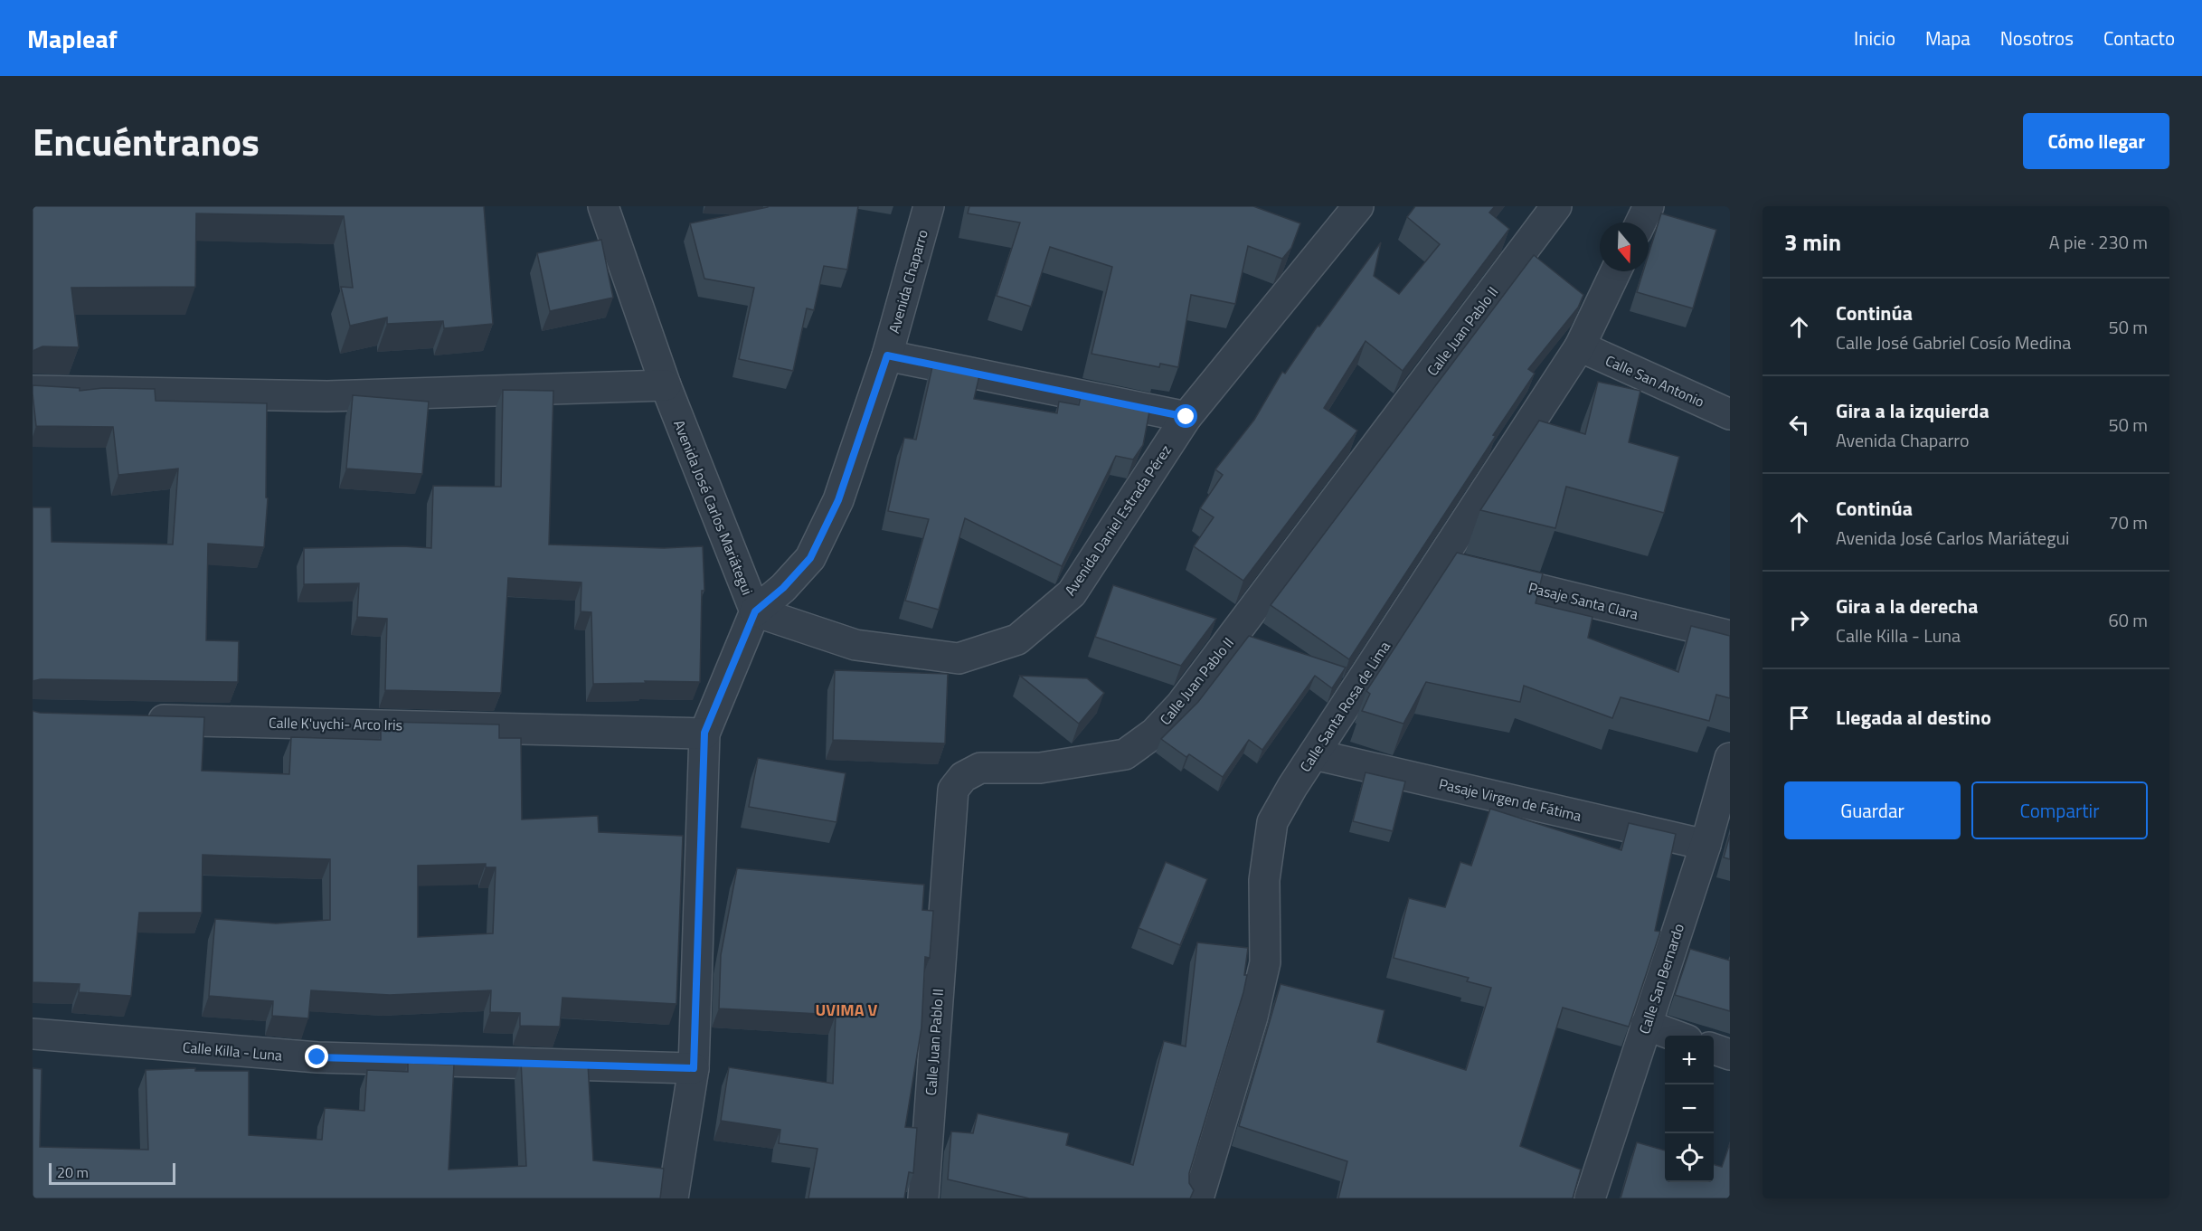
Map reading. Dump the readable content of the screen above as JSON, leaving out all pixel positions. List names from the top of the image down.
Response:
{
  "streets": {
    "street": [
      "Avenida Chaparro",
      "Calle Juan Pablo II",
      "Calle San Antonio",
      "Avenida José Carlos Mariátegui",
      "Avenida Daniel Estrada Pérez",
      "Pasaje Santa Clara",
      "Calle Santa Rosa de Lima",
      "Calle K'uychi- Arco Iris",
      "Pasaje Virgen de Fátima",
      "Calle San Bernardo",
      "Calle Killa - Luna"
    ]
  },
  "crossings": [
    ["Avenida Chaparro", "Avenida José Carlos Mariátegui"],
    ["Avenida Chaparro", "Avenida Daniel Estrada Pérez"],
    ["Calle San Antonio", "Calle Santa Rosa de Lima"],
    ["Avenida José Carlos Mariátegui", "Avenida Daniel Estrada Pérez"],
    ["Avenida José Carlos Mariátegui", "Calle K'uychi- Arco Iris"],
    ["Avenida José Carlos Mariátegui", "Calle Killa - Luna"],
    ["Pasaje Santa Clara", "Calle Santa Rosa de Lima"],
    ["Calle Santa Rosa de Lima", "Pasaje Virgen de Fátima"],
    ["Pasaje Virgen de Fátima", "Calle San Bernardo"]
  ],
  "districts": ["UVIMA V"],
  "scale_bar": "20 m",
  "north": "bottom",
  "page": {
    "header": "Mapleaf",
    "nav": [
      "Inicio",
      "Mapa",
      "Nosotros",
      "Contacto"
    ],
    "title": "Encuéntranos",
    "buttons": [
      "Cómo llegar",
      ["Guardar", "Compartir"]
    ],
    "heading": ["3 min", "A pie · 230 m"],
    "list": [
      ["Continúa", "Calle José Gabriel Cosío Medina", "50 m"],
      ["Gira a la izquierda", "Avenida Chaparro", "50 m"],
      ["Continúa", "Avenida José Carlos Mariátegui", "70 m"],
      ["Gira a la derecha", "Calle Killa - Luna", "60 m"],
      "Llegada al destino"
    ],
    "map_buttons": ["+", "−"],
    "scale": "20 m"
  }
}
